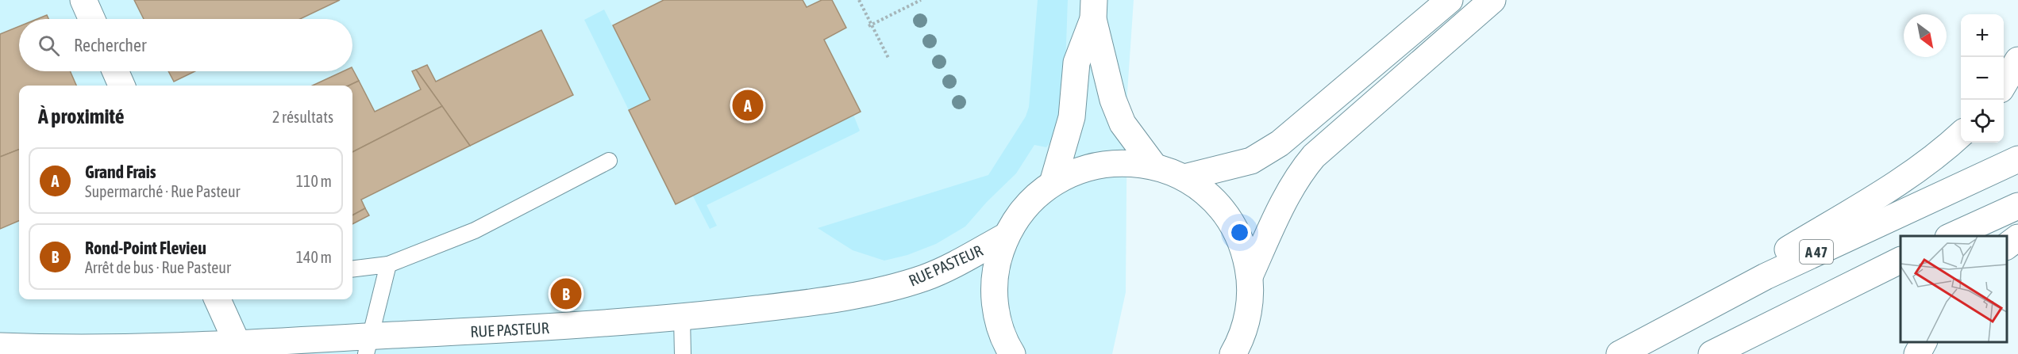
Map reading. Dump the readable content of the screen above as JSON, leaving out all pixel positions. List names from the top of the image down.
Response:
{
  "streets": {
    "main road": ["A 47", "RUE PASTEUR"]
  },
  "north": "bottom right",
  "page": {
    "map_buttons": ["+", "−"],
    "search": "Rechercher",
    "heading": ["À proximité", "2 résultats"],
    "pins": ["A", "B"],
    "list": [
      {
        "mark": "A",
        "name": "Grand Frais",
        "note": "Supermarché · Rue Pasteur",
        "value": "110 m"
      },
      {
        "mark": "B",
        "name": "Rond-Point Flevieu",
        "note": "Arrêt de bus · Rue Pasteur",
        "value": "140 m"
      }
    ]
  }
}
